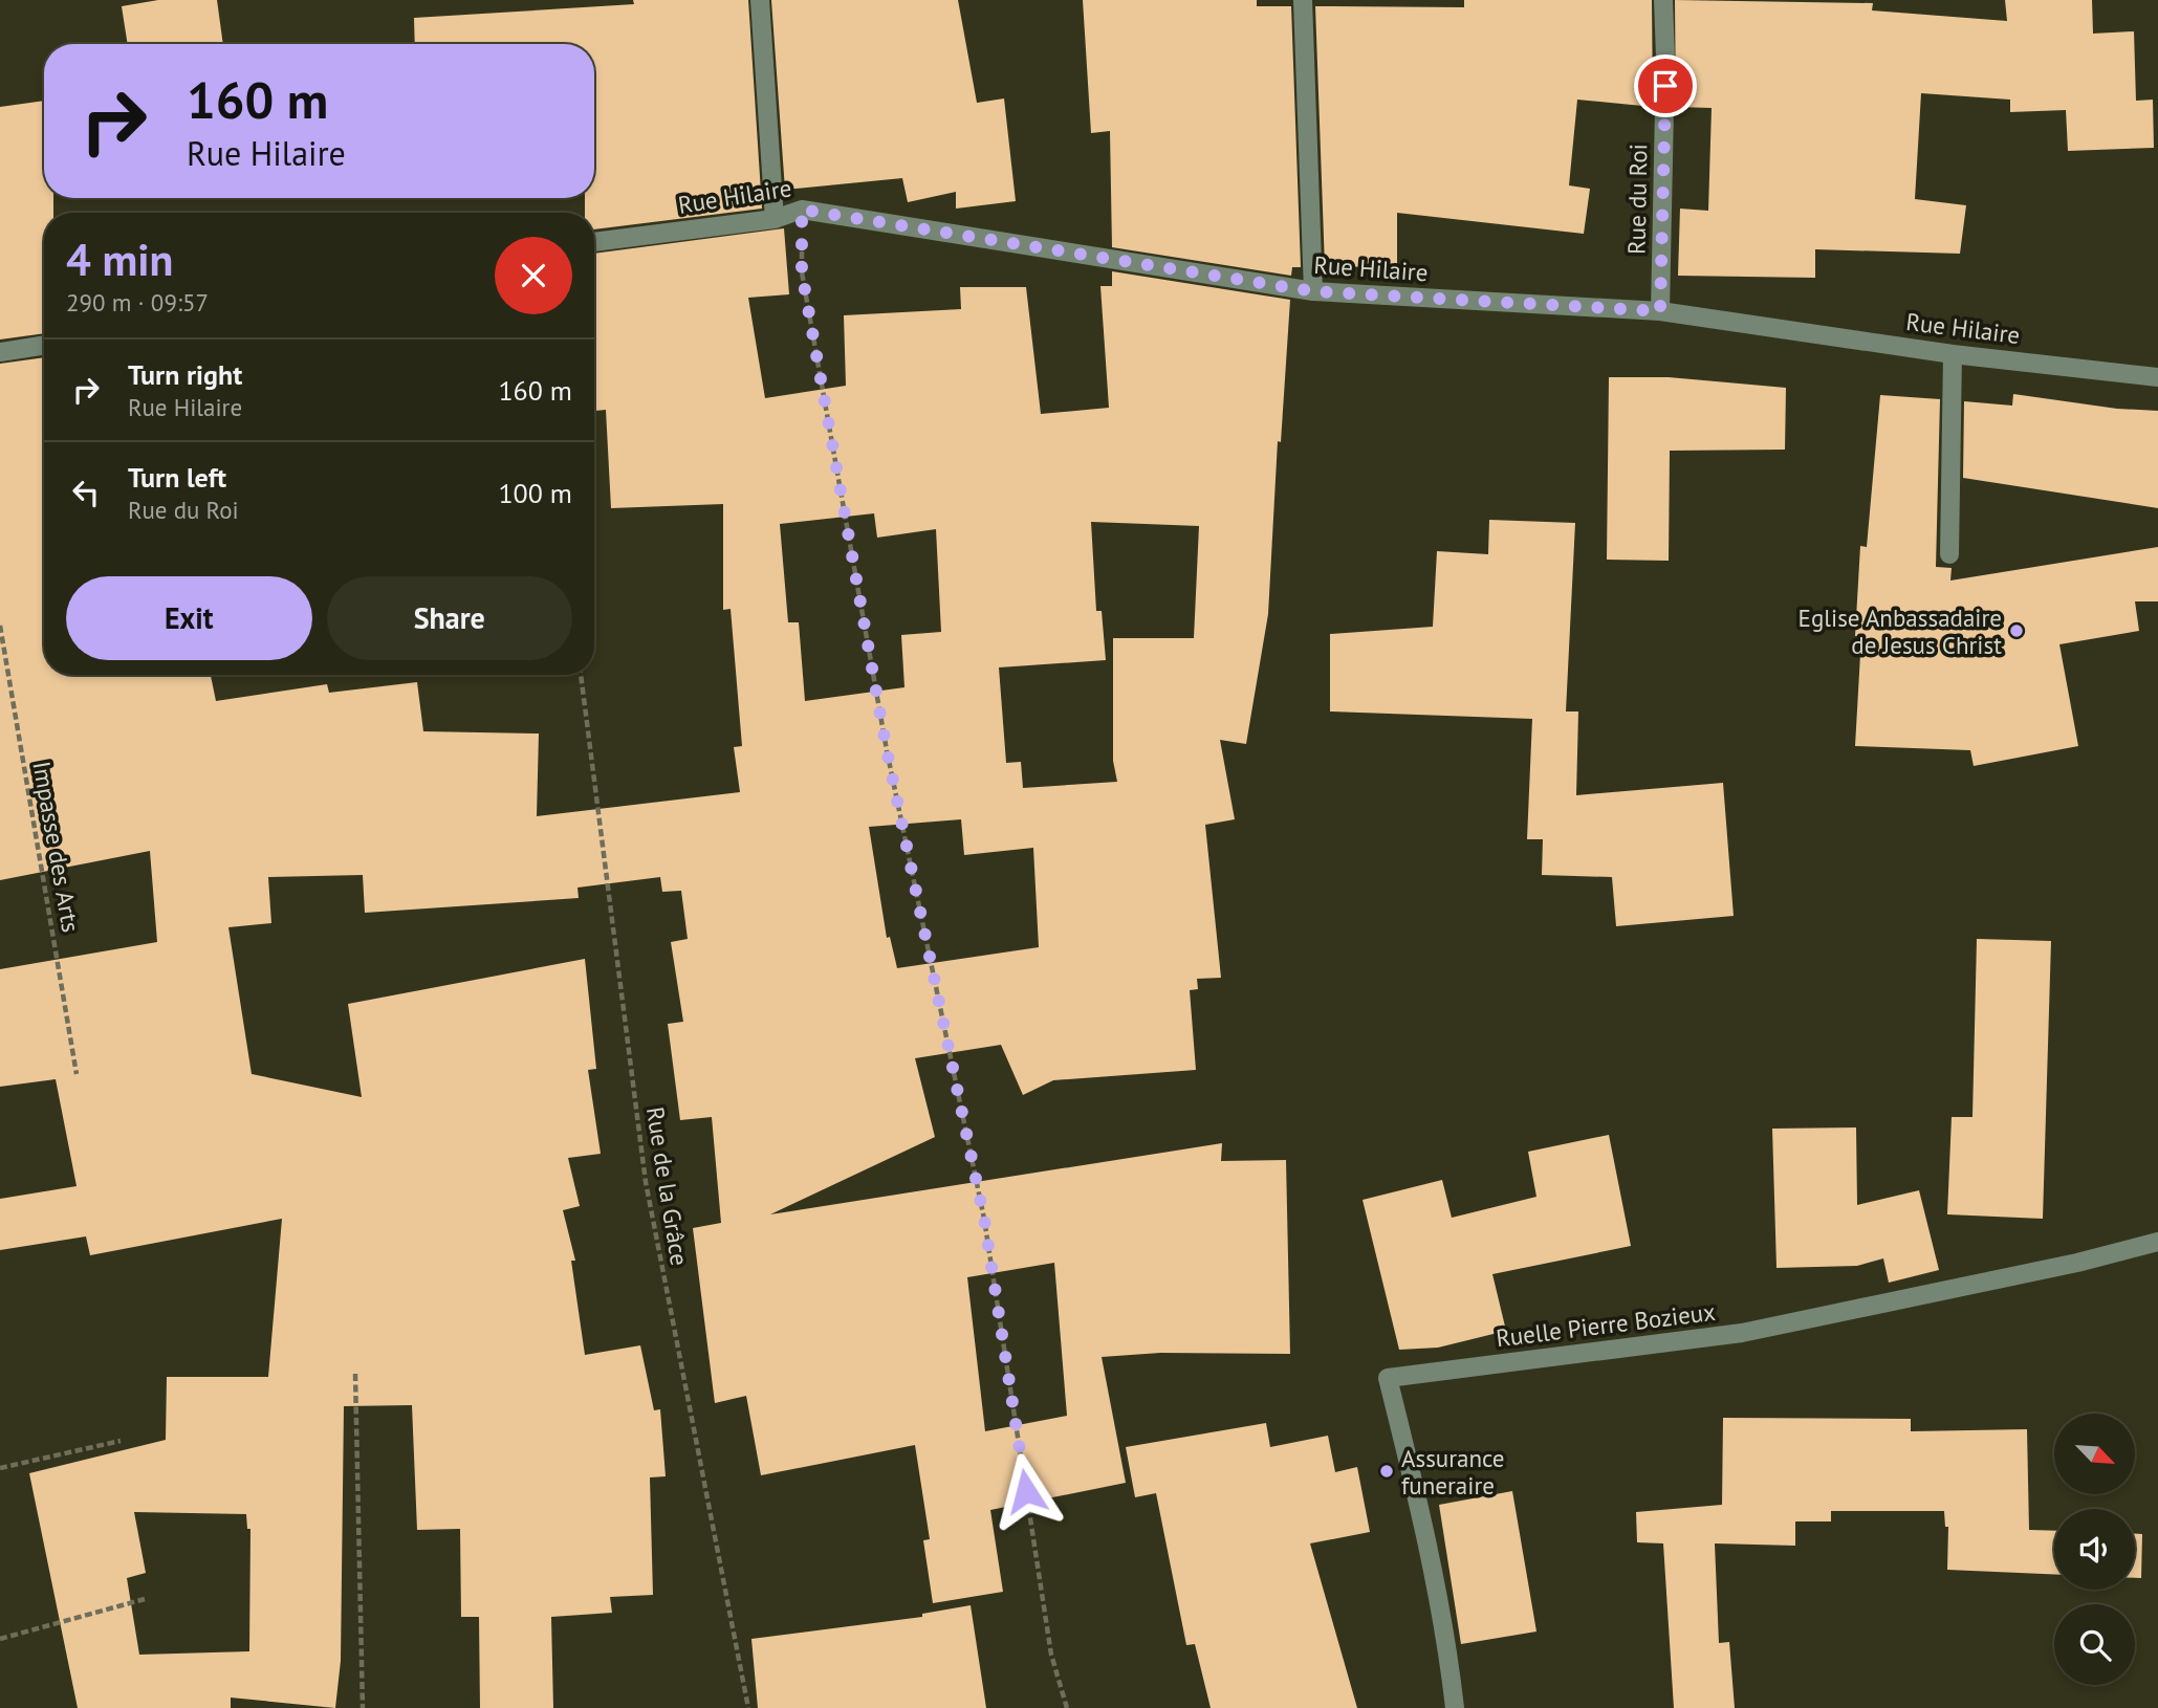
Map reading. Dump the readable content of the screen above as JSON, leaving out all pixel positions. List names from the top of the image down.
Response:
{
  "streets": {
    "street": ["Rue Hilaire", "Rue du Roi", "Ruelle Pierre Bozieux"],
    "path": ["Impasse des Arts", "Rue de la Grâce"]
  },
  "crossings": [
    ["Rue Hilaire", "Rue du Roi"]
  ],
  "places": ["Eglise Anbassadaire de Jesus Christ", "Assurance funeraire"],
  "north": "bottom right",
  "page": {
    "turn": ["160 m", "Rue Hilaire"],
    "heading": ["4 min", "290 m · 09:57"],
    "list": [
      {
        "name": "Turn right",
        "note": "Rue Hilaire",
        "value": "160 m"
      },
      {
        "name": "Turn left",
        "note": "Rue du Roi",
        "value": "100 m"
      }
    ],
    "buttons": ["Exit", "Share"]
  }
}
